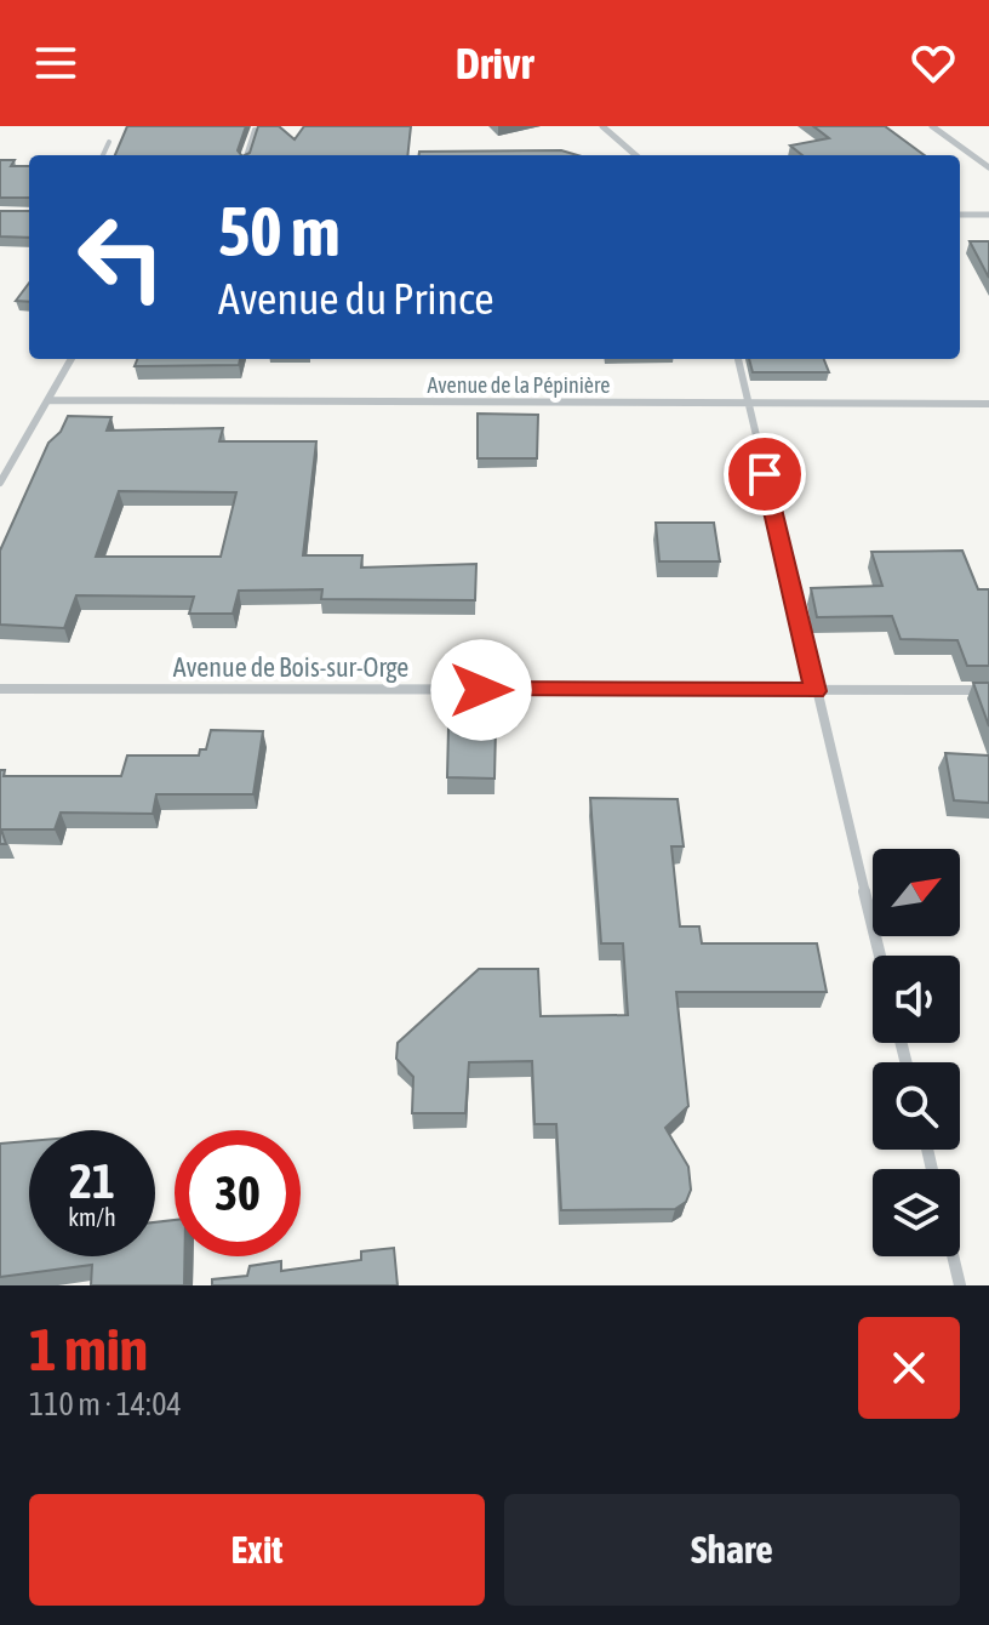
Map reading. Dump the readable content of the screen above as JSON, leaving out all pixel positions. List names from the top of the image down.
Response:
{
  "streets": {
    "street": ["Avenue de la Pépinière", "Avenue de Bois-sur-Orge"]
  },
  "north": "top right",
  "page": {
    "header": "Drivr",
    "turn": ["50 m", "Avenue du Prince"],
    "speed": "21 km/h",
    "limit": "30",
    "heading": ["1 min", "110 m · 14:04"],
    "buttons": ["Exit", "Share"]
  }
}
